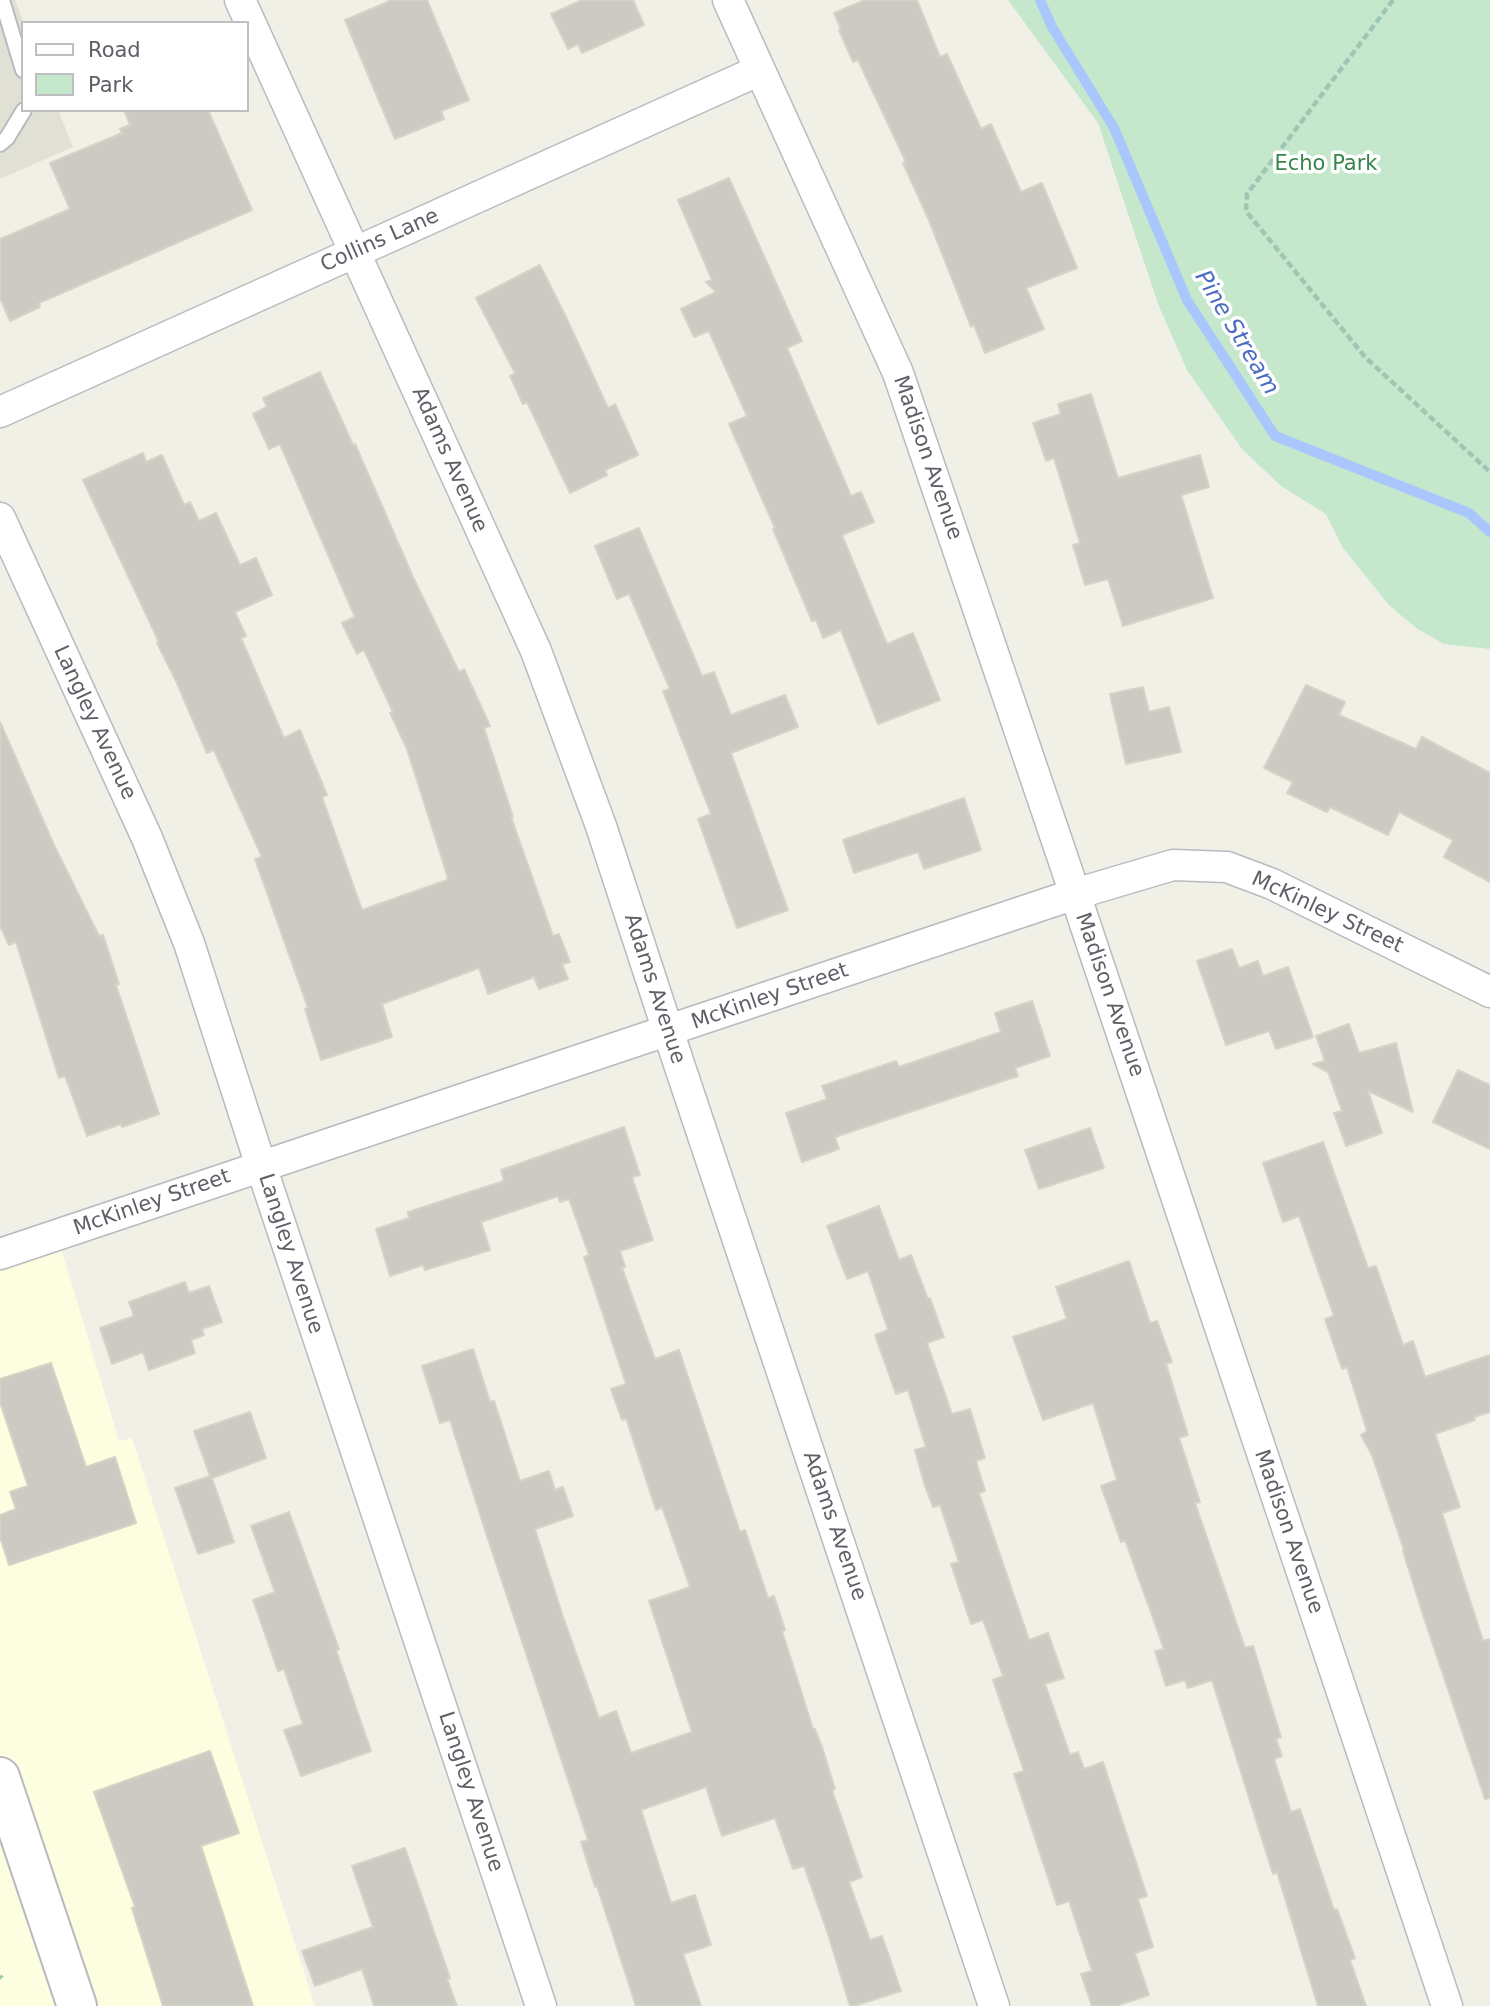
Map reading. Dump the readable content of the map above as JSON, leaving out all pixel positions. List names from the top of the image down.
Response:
{
  "streets": {
    "street": [
      "Collins Lane",
      "Madison Avenue",
      "Adams Avenue",
      "Langley Avenue",
      "McKinley Street"
    ]
  },
  "crossings": [
    ["Collins Lane", "Madison Avenue"],
    ["Collins Lane", "Adams Avenue"],
    ["Madison Avenue", "McKinley Street"],
    ["Adams Avenue", "McKinley Street"],
    ["Langley Avenue", "McKinley Street"]
  ],
  "water": ["Pine Stream"],
  "parks": ["Echo Park"],
  "legend": ["Road", "Park"]
}
